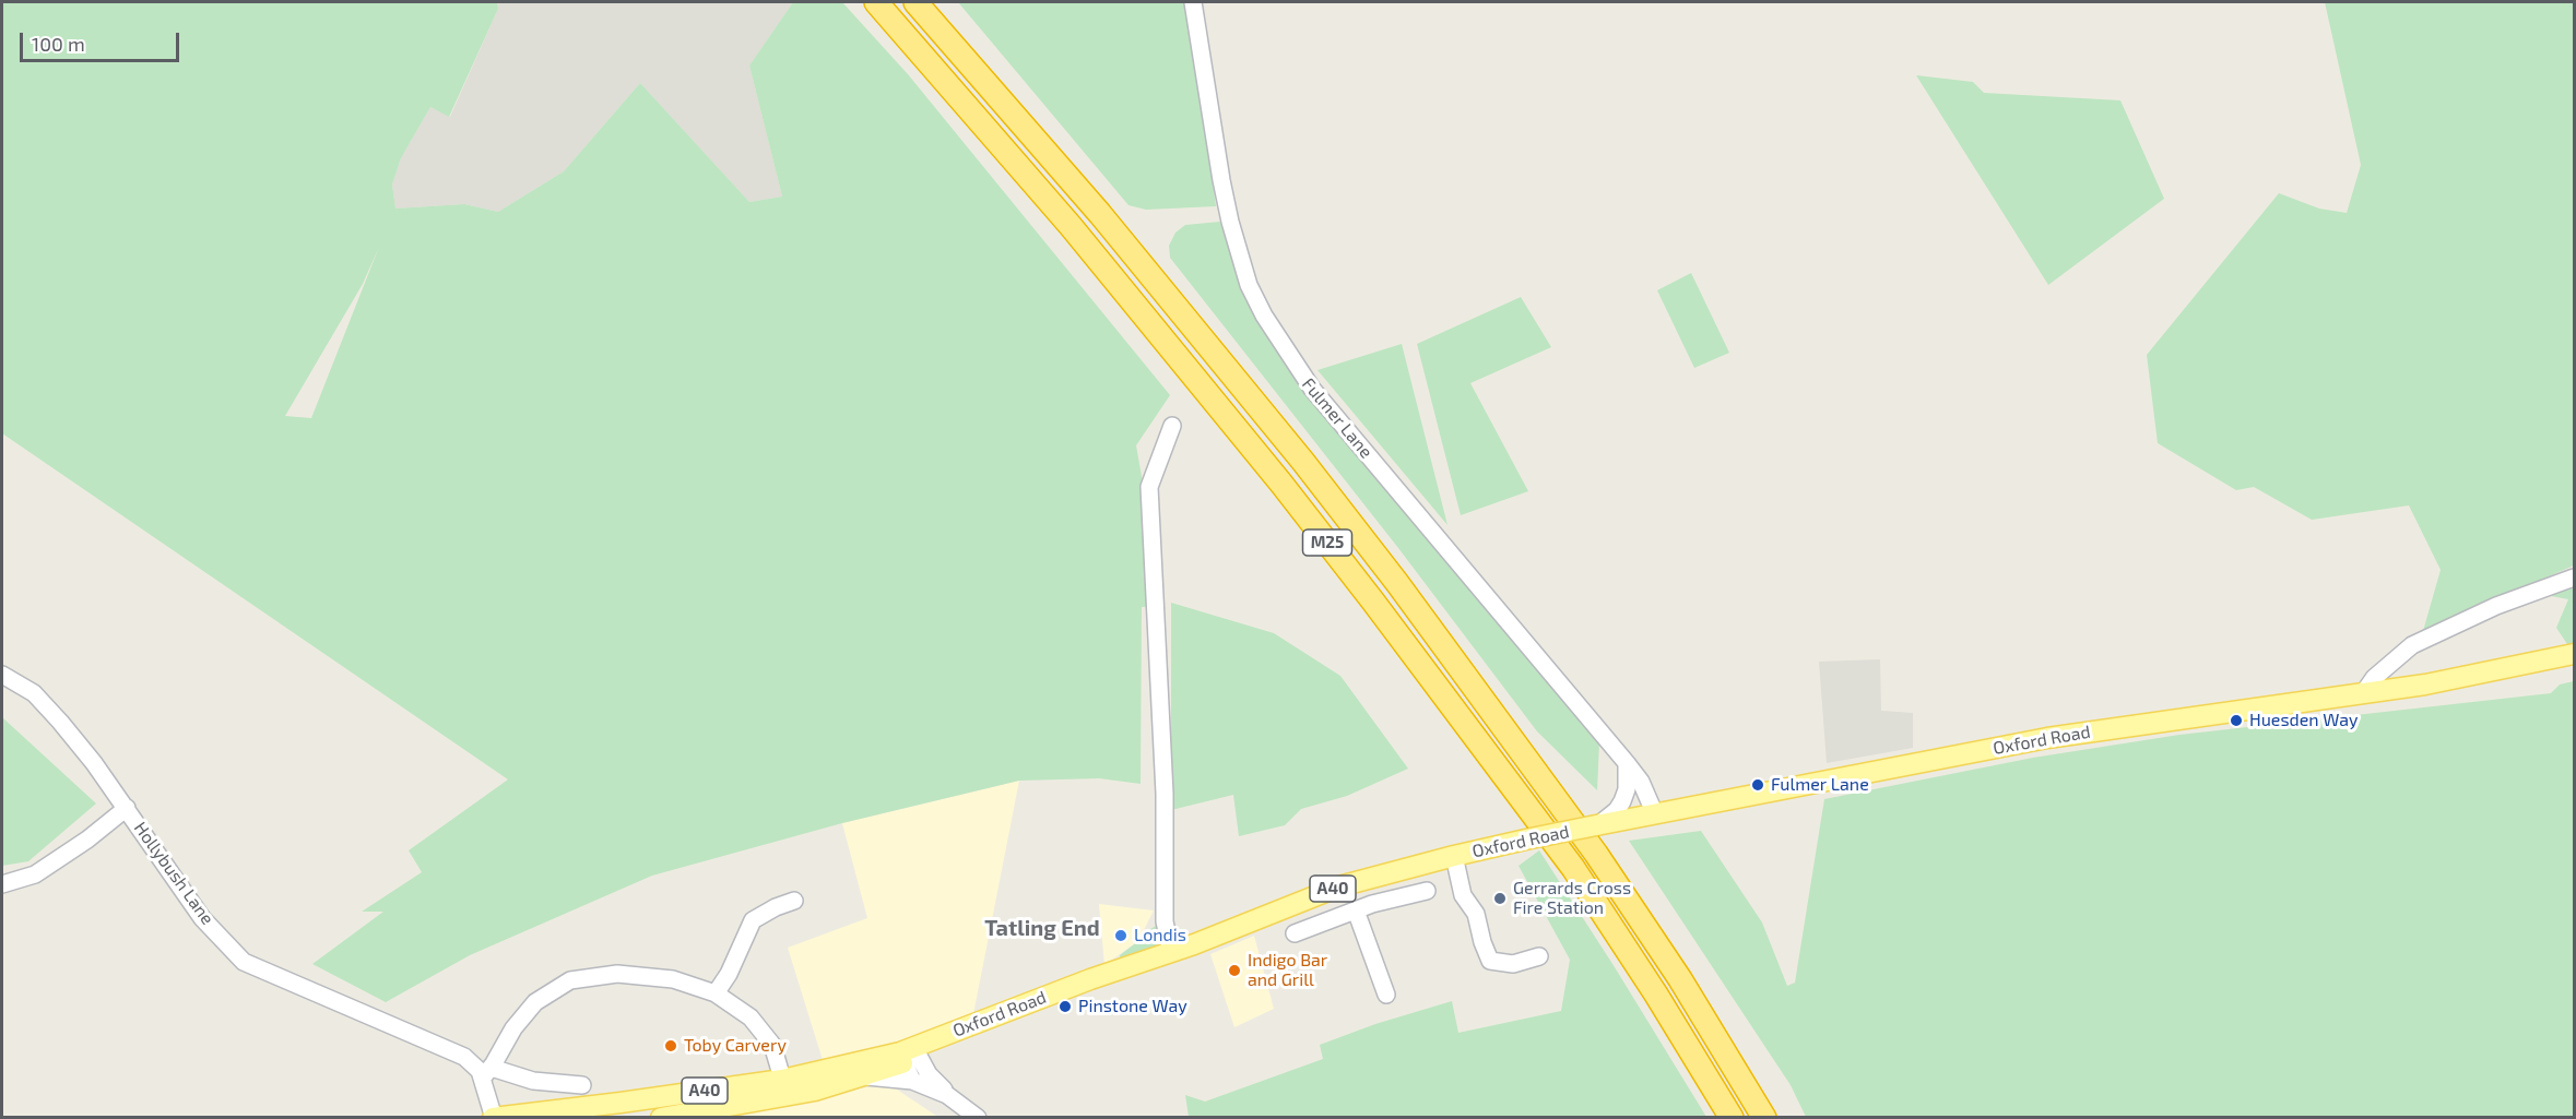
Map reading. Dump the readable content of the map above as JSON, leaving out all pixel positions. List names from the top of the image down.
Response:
{
  "streets": {
    "highway": ["M25"],
    "main road": ["Oxford Road", "A40"],
    "street": ["Fulmer Lane", "Hollybush Lane"]
  },
  "crossings": [
    ["Fulmer Lane", "Oxford Road"],
    ["Oxford Road", "Hollybush Lane"],
    ["Oxford Road", "A40"]
  ],
  "districts": ["Tatling End"],
  "places": [
    "Huesden Way",
    "Fulmer Lane",
    "Gerrards Cross Fire Station",
    "Londis",
    "Indigo Bar and Grill",
    "Pinstone Way",
    "Toby Carvery"
  ],
  "scale_bar": "100 m"
}
